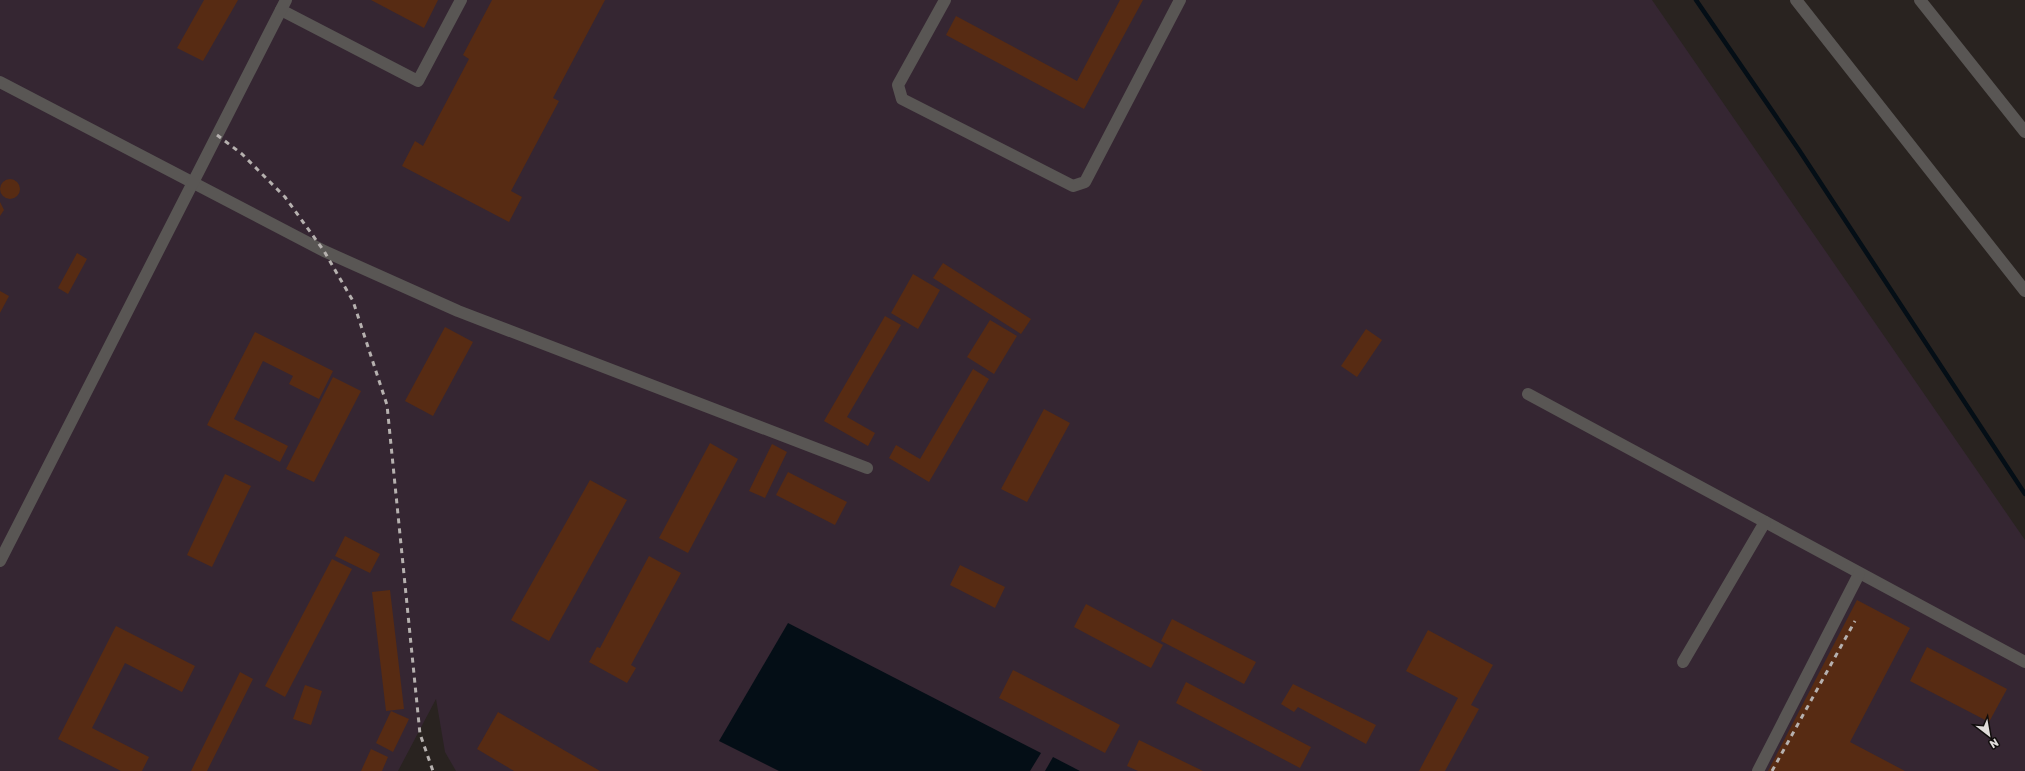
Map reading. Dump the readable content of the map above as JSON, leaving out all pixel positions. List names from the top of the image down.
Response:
{
  "north": "bottom right"
}
